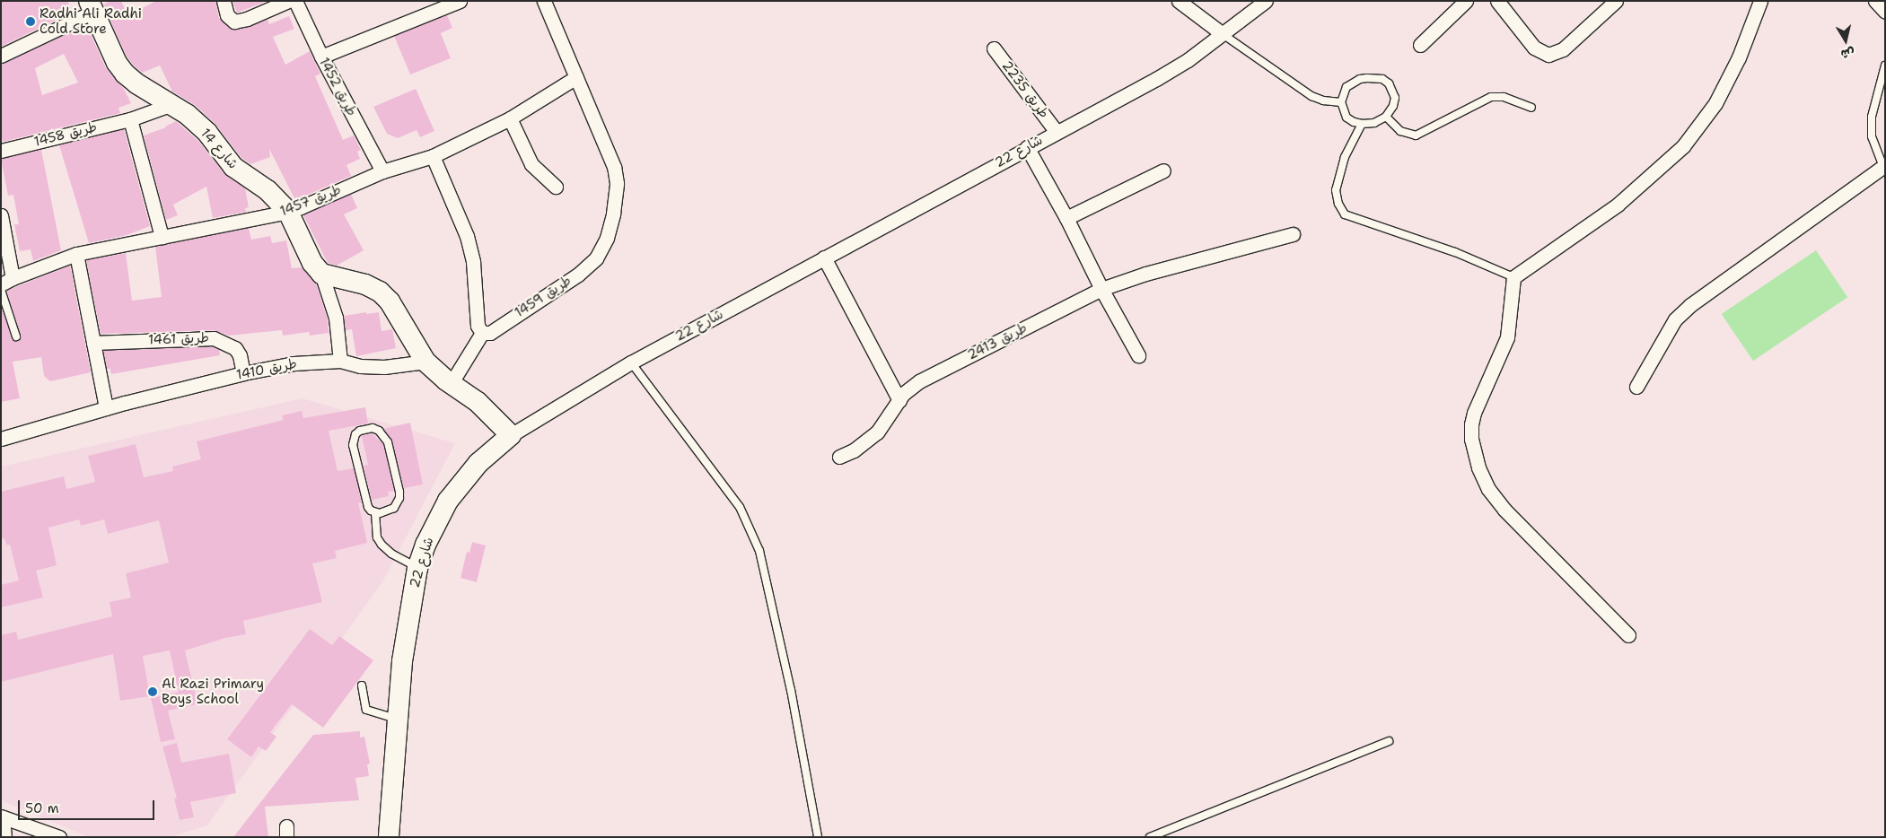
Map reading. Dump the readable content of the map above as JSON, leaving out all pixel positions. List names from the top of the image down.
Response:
{
  "streets": {
    "street": [
      "طريق 1452",
      "طريق 2235",
      "طريق 1458",
      "شارع 14",
      "شارع 22",
      "طريق 1457",
      "طريق 1459",
      "طريق 1461",
      "طريق 2413",
      "طريق 1410"
    ]
  },
  "crossings": [
    ["طريق 1452", "طريق 1457"],
    ["طريق 2235", "شارع 22"],
    ["طريق 1458", "شارع 14"],
    ["شارع 14", "طريق 1457"],
    ["طريق 1457", "طريق 1459"],
    ["طريق 1461", "طريق 1410"]
  ],
  "places": ["Radhi Ali Radhi Cold Store", "Al Razi Primary Boys School"],
  "scale_bar": "50 m",
  "north": "bottom"
}
